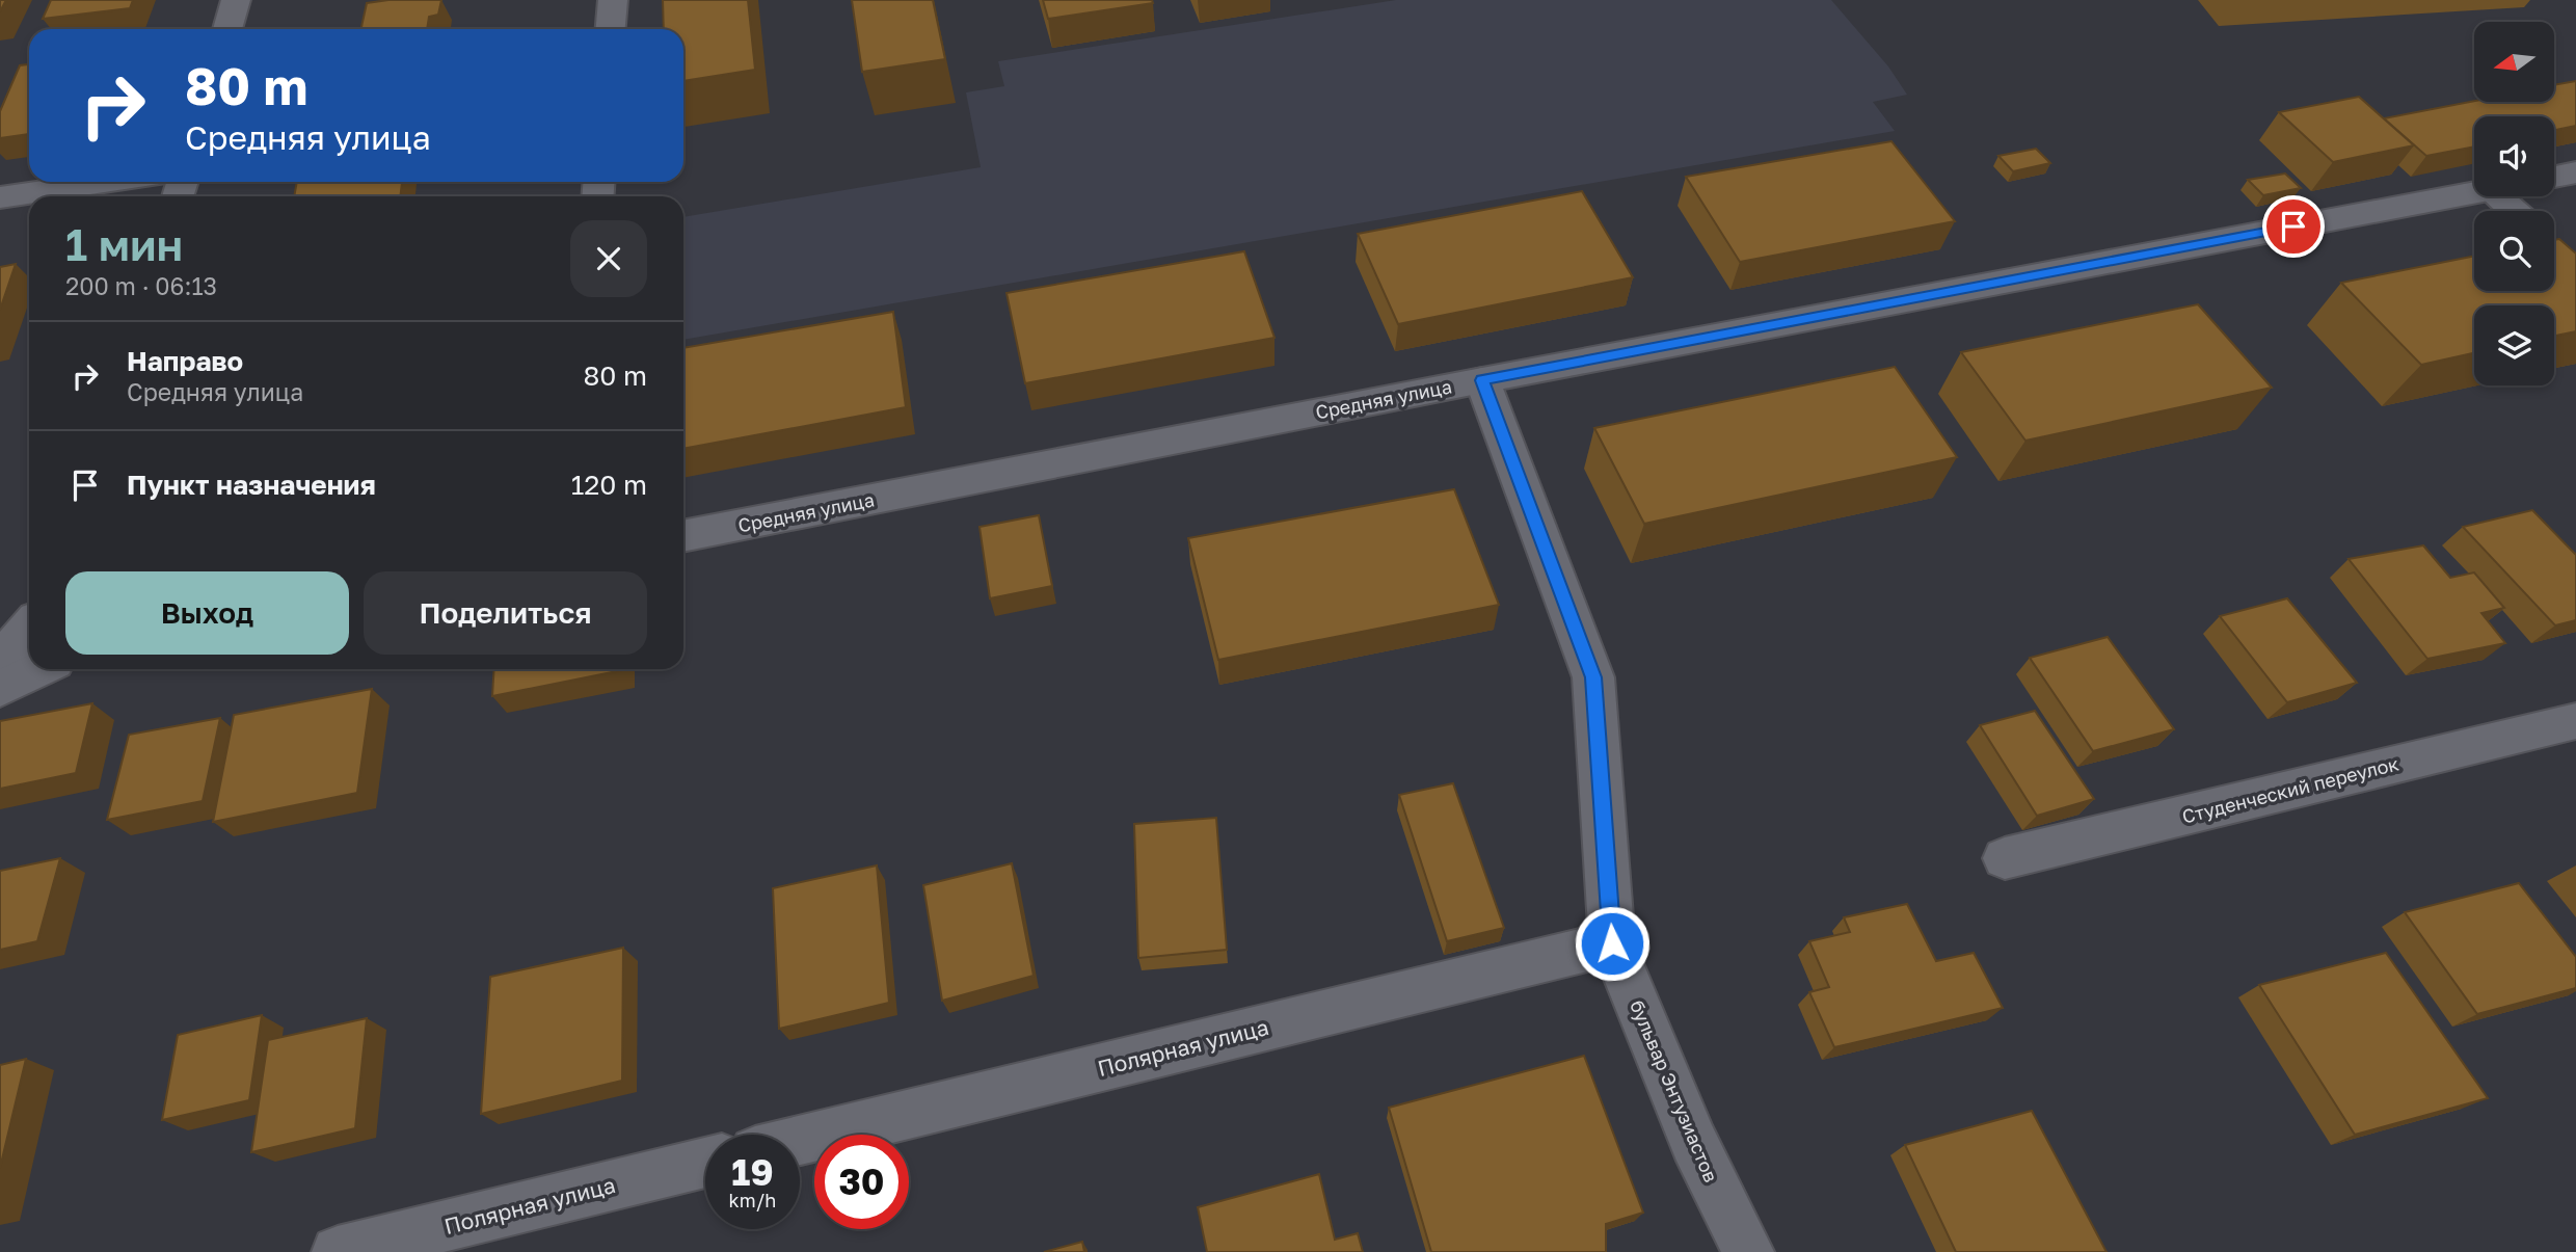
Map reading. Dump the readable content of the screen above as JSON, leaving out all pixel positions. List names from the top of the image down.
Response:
{
  "streets": {
    "street": [
      "Средняя улица",
      "Студенческий переулок",
      "Полярная улица",
      "бульвар Энтузиастов"
    ]
  },
  "crossings": [
    ["Средняя улица", "бульвар Энтузиастов"],
    ["Полярная улица", "бульвар Энтузиастов"]
  ],
  "north": "left",
  "page": {
    "turn": ["80 m", "Средняя улица"],
    "heading": ["1 мин", "200 m · 06:13"],
    "list": [
      {
        "name": "Направо",
        "note": "Средняя улица",
        "value": "80 m"
      },
      {
        "name": "Пункт назначения",
        "value": "120 m"
      }
    ],
    "buttons": ["Выход", "Поделиться"],
    "speed": "19 km/h",
    "limit": "30"
  }
}
